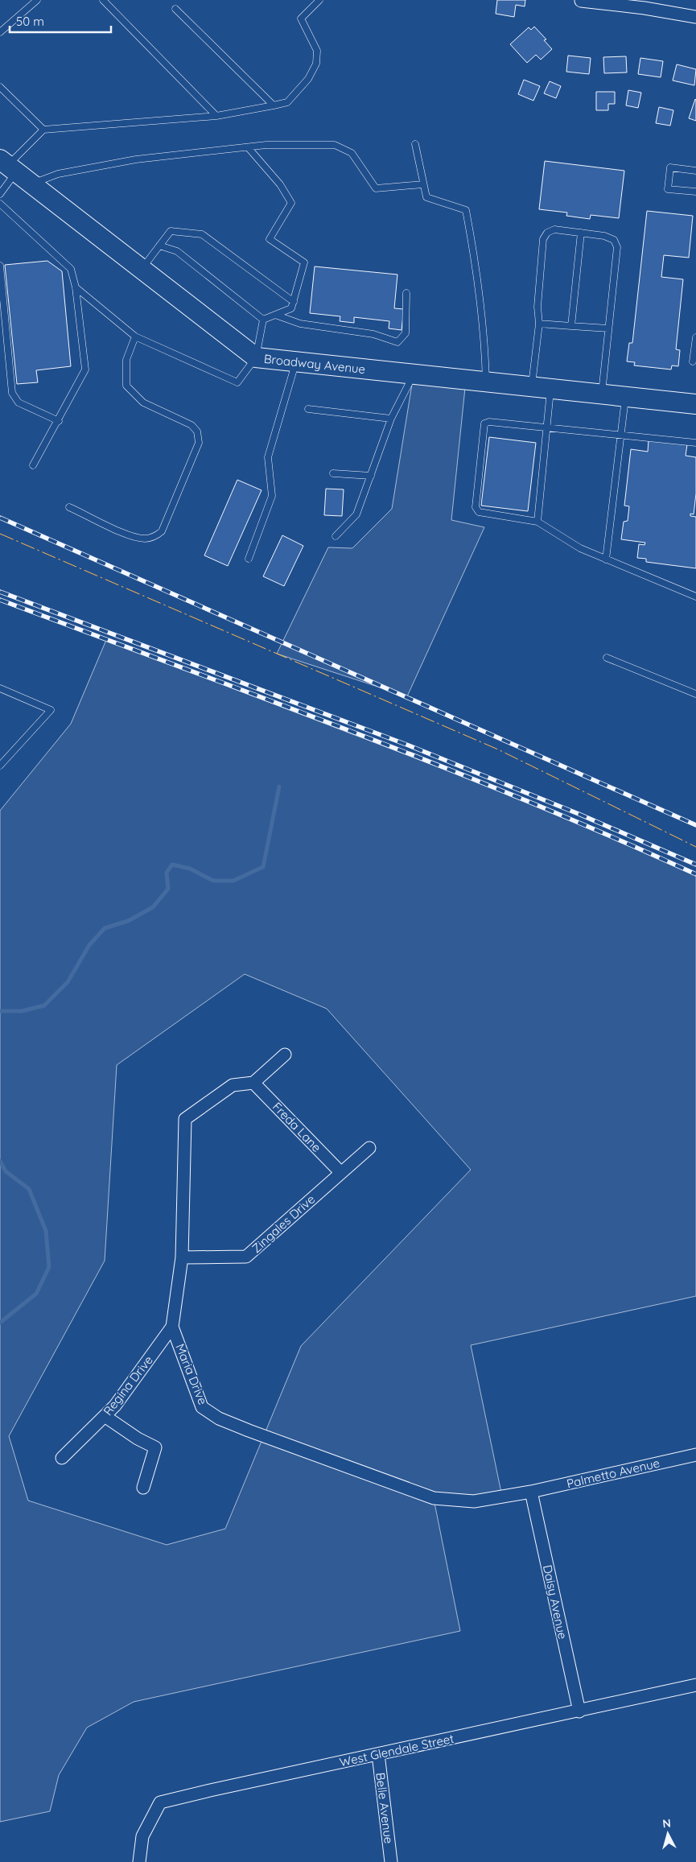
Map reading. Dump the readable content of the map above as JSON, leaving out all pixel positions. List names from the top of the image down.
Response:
{
  "streets": {
    "main road": ["Broadway Avenue"],
    "street": [
      "Freda Lane",
      "Zingales Drive",
      "Maria Drive",
      "Regina Drive",
      "Palmetto Avenue",
      "Daisy Avenue",
      "West Glendale Street",
      "Belle Avenue"
    ]
  },
  "crossings": [
    ["Freda Lane", "Zingales Drive"],
    ["Freda Lane", "Maria Drive"],
    ["Zingales Drive", "Maria Drive"],
    ["Maria Drive", "Regina Drive"],
    ["Maria Drive", "Palmetto Avenue"],
    ["Maria Drive", "Daisy Avenue"],
    ["Palmetto Avenue", "Daisy Avenue"],
    ["Daisy Avenue", "West Glendale Street"],
    ["West Glendale Street", "Belle Avenue"]
  ],
  "scale_bar": "50 m",
  "north": "top"
}
